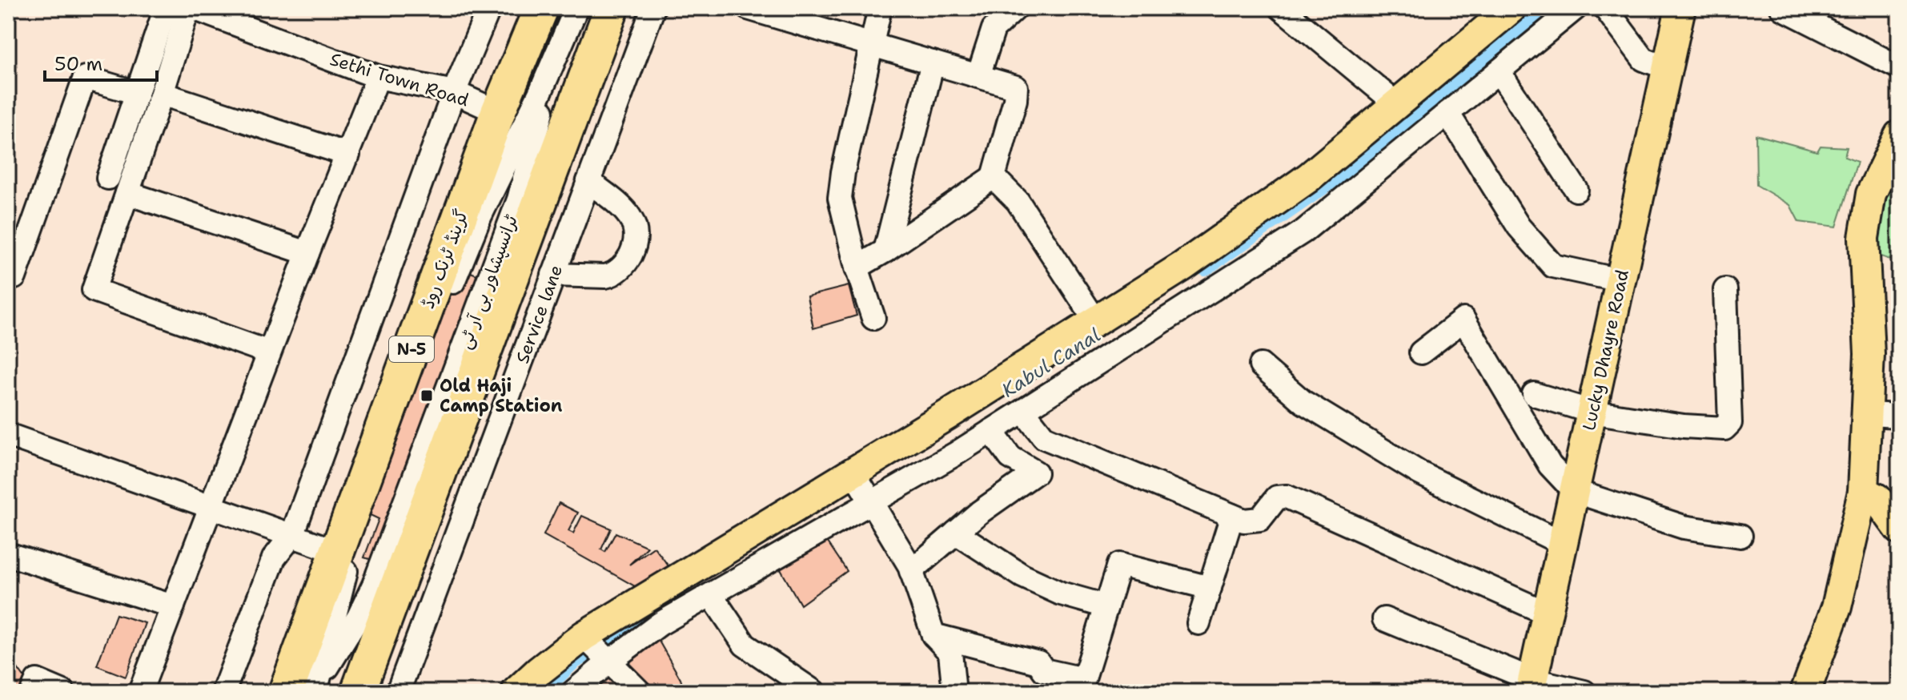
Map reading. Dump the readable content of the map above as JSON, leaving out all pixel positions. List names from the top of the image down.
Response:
{
  "streets": {
    "highway": ["گرینڈ ٹرنک روڈ", "N-5"],
    "main road": ["Lucky Dhayre Road"],
    "street": ["Sethi Town Road", "ٹرانسپشاور بی آر ٹی", "Service lane"]
  },
  "crossings": [
    ["Sethi Town Road", "گرینڈ ٹرنک روڈ"]
  ],
  "water": ["Kabul Canal"],
  "places": {
    "transit": ["Old Haji Camp Station"]
  },
  "scale_bar": "50 m"
}
